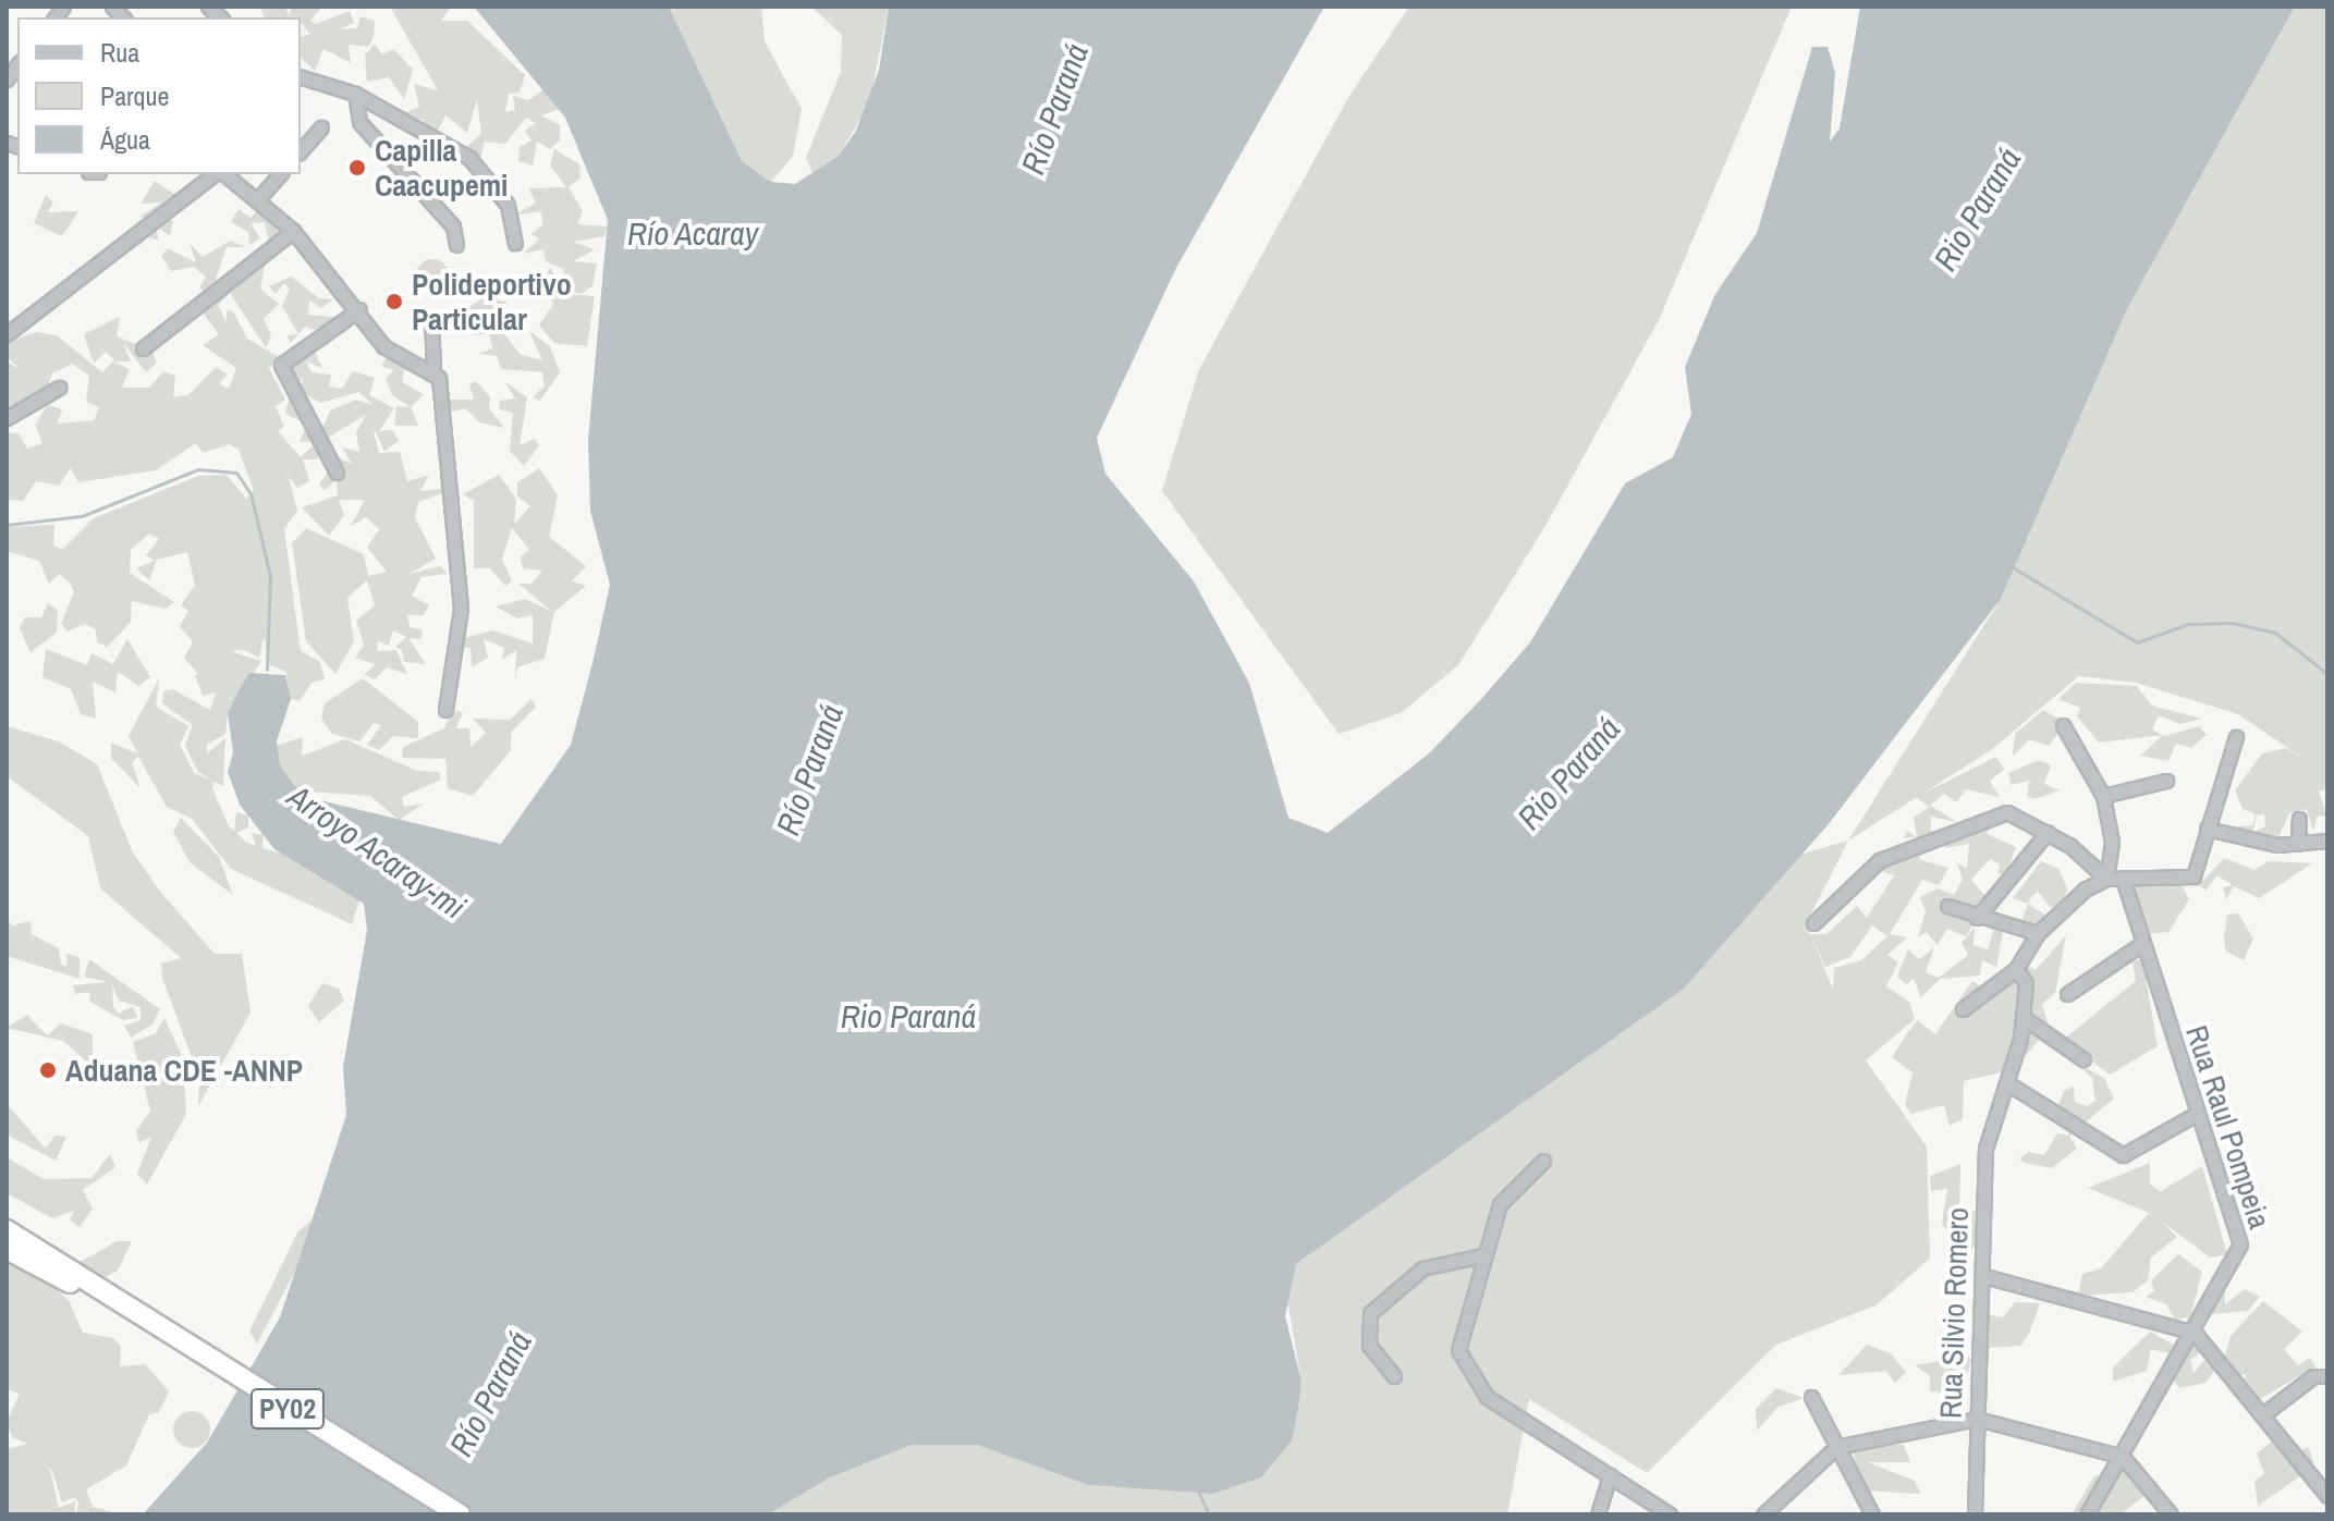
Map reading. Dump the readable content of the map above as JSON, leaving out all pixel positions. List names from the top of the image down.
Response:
{
  "streets": {
    "highway": ["PY02"],
    "street": ["Rua Raul Pompeia", "Rua Silvio Romero"]
  },
  "water": [
    "Río Paraná",
    "Rio Paraná",
    "Río Acaray",
    "Arroyo Acaray-mi"
  ],
  "places": ["Capilla Caacupemi", "Polideportivo Particular", "Aduana CDE -ANNP"],
  "legend": ["Rua", "Parque", "Água"]
}
